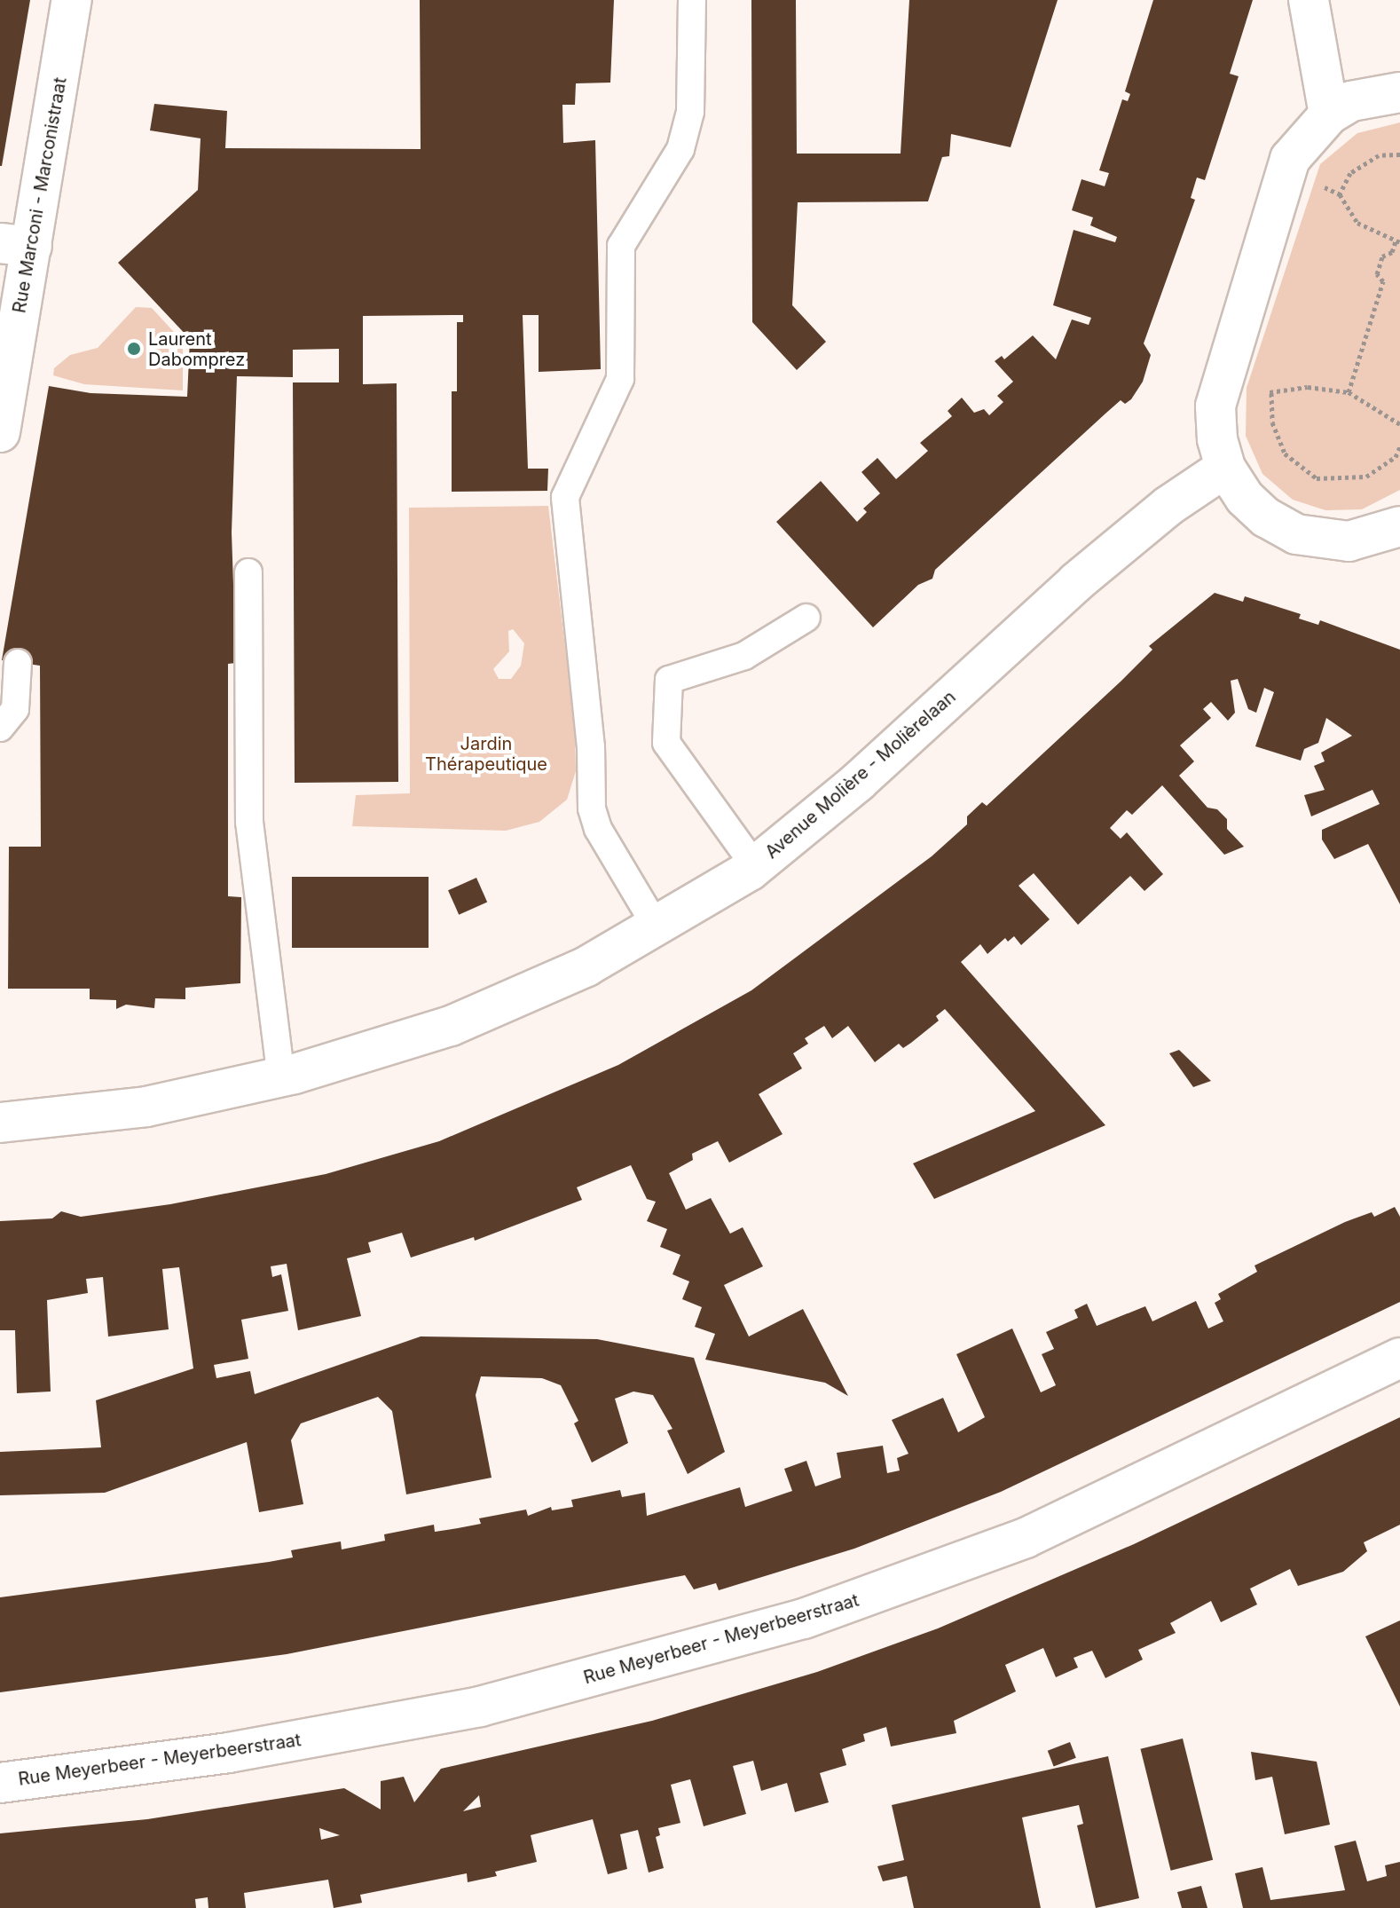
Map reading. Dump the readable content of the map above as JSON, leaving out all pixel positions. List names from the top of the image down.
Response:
{
  "streets": {
    "street": ["Rue Marconi - Marconistraat", "Avenue Molière - Molièrelaan", "Rue Meyerbeer - Meyerbeerstraat"]
  },
  "parks": ["Jardin Thérapeutique"],
  "places": ["Laurent Dabomprez"]
}
